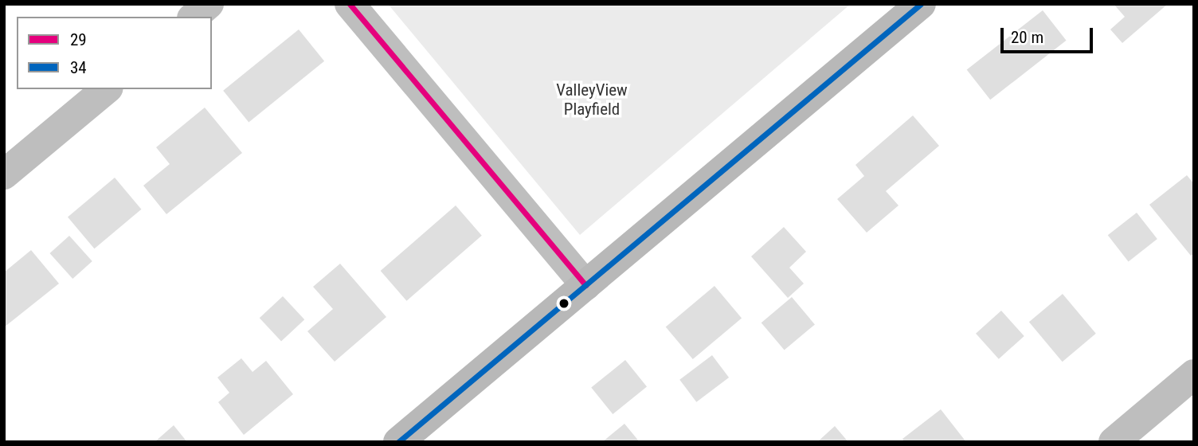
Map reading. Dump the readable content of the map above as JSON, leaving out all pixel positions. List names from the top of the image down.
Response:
{
  "parks": ["ValleyView Playfield"],
  "lines": ["transit line 29", "transit line 34"],
  "legend": ["29", "34"],
  "scale_bar": "20 m"
}
